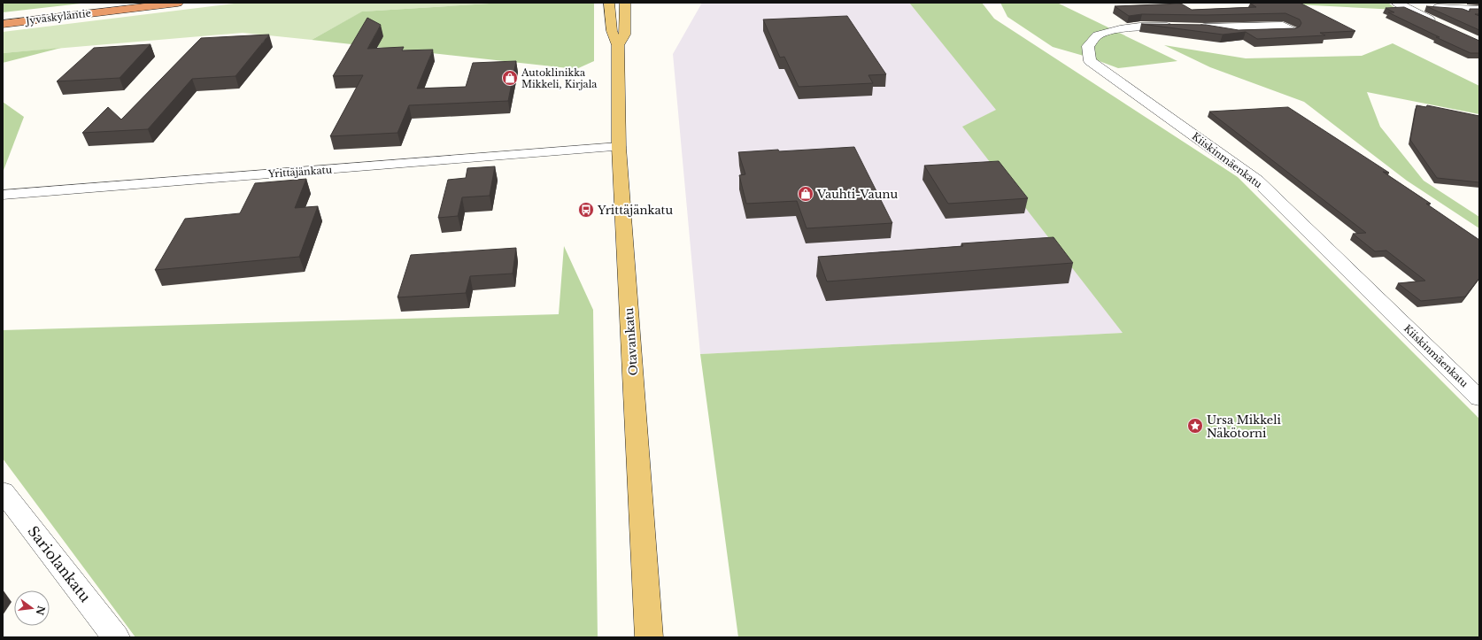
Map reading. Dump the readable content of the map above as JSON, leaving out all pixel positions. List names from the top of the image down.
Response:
{
  "streets": {
    "highway": ["Jyväskyläntie"],
    "main road": ["Otavankatu"],
    "street": ["Kiiskinmäenkatu", "Yrittäjänkatu", "Sariolankatu"]
  },
  "crossings": [
    ["Yrittäjänkatu", "Otavankatu"]
  ],
  "places": {
    "shop": ["Autoklinikka Mikkeli, Kirjala", "Vauhti-Vaunu"],
    "bus stop": ["Yrittäjänkatu"],
    "place": ["Ursa Mikkeli Näkötorni"]
  },
  "north": "right"
}
